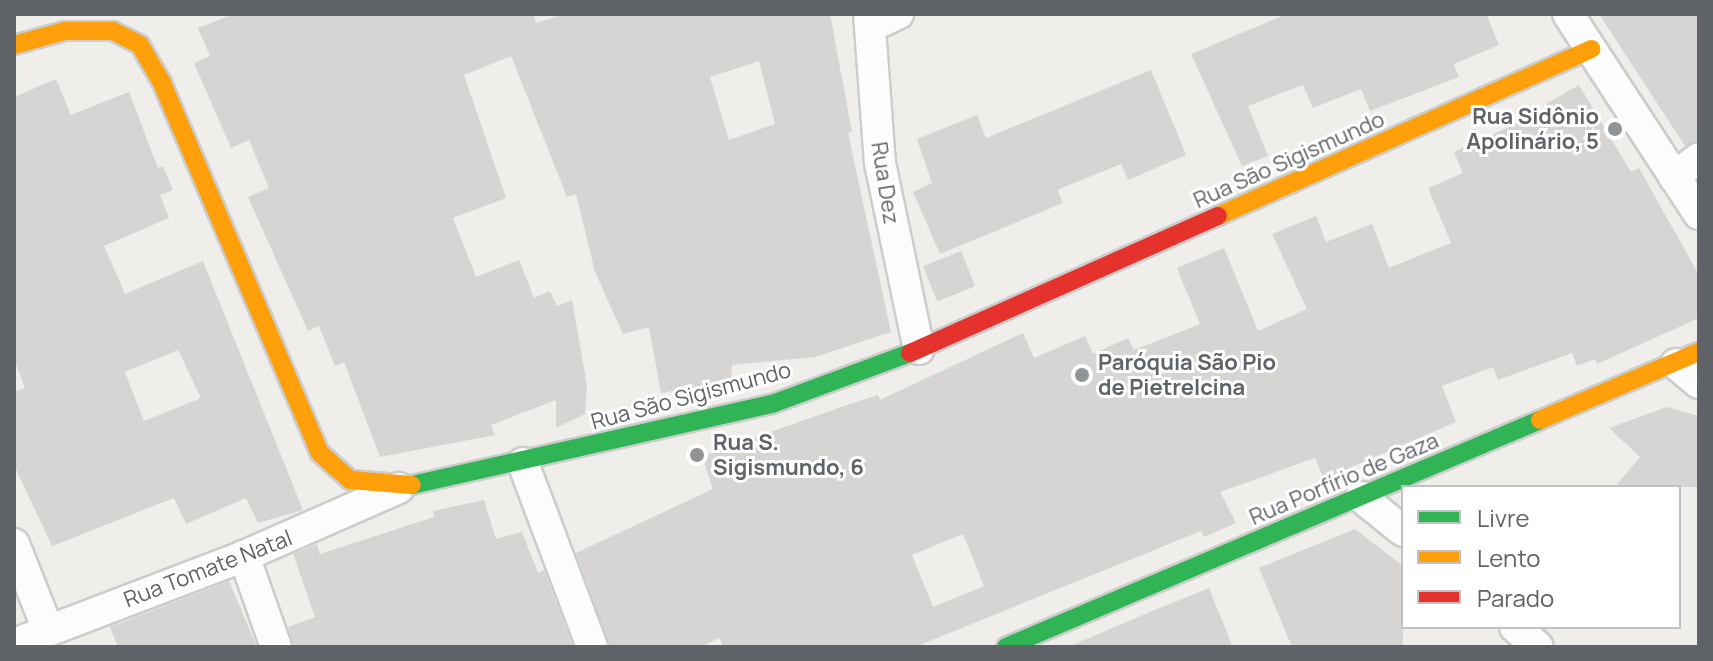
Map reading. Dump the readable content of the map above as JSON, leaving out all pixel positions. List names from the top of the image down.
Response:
{
  "streets": {
    "street": [
      "Rua São Sigismundo",
      "Rua Dez",
      "Rua Porfírio de Gaza",
      "Rua Tomate Natal"
    ]
  },
  "crossings": [
    ["Rua São Sigismundo", "Rua Dez"],
    ["Rua São Sigismundo", "Rua Tomate Natal"]
  ],
  "places": ["Rua Sidônio Apolinário, 5", "Paróquia São Pio de Pietrelcina", "Rua S. Sigismundo, 6"],
  "legend": ["Livre", "Lento", "Parado"]
}
